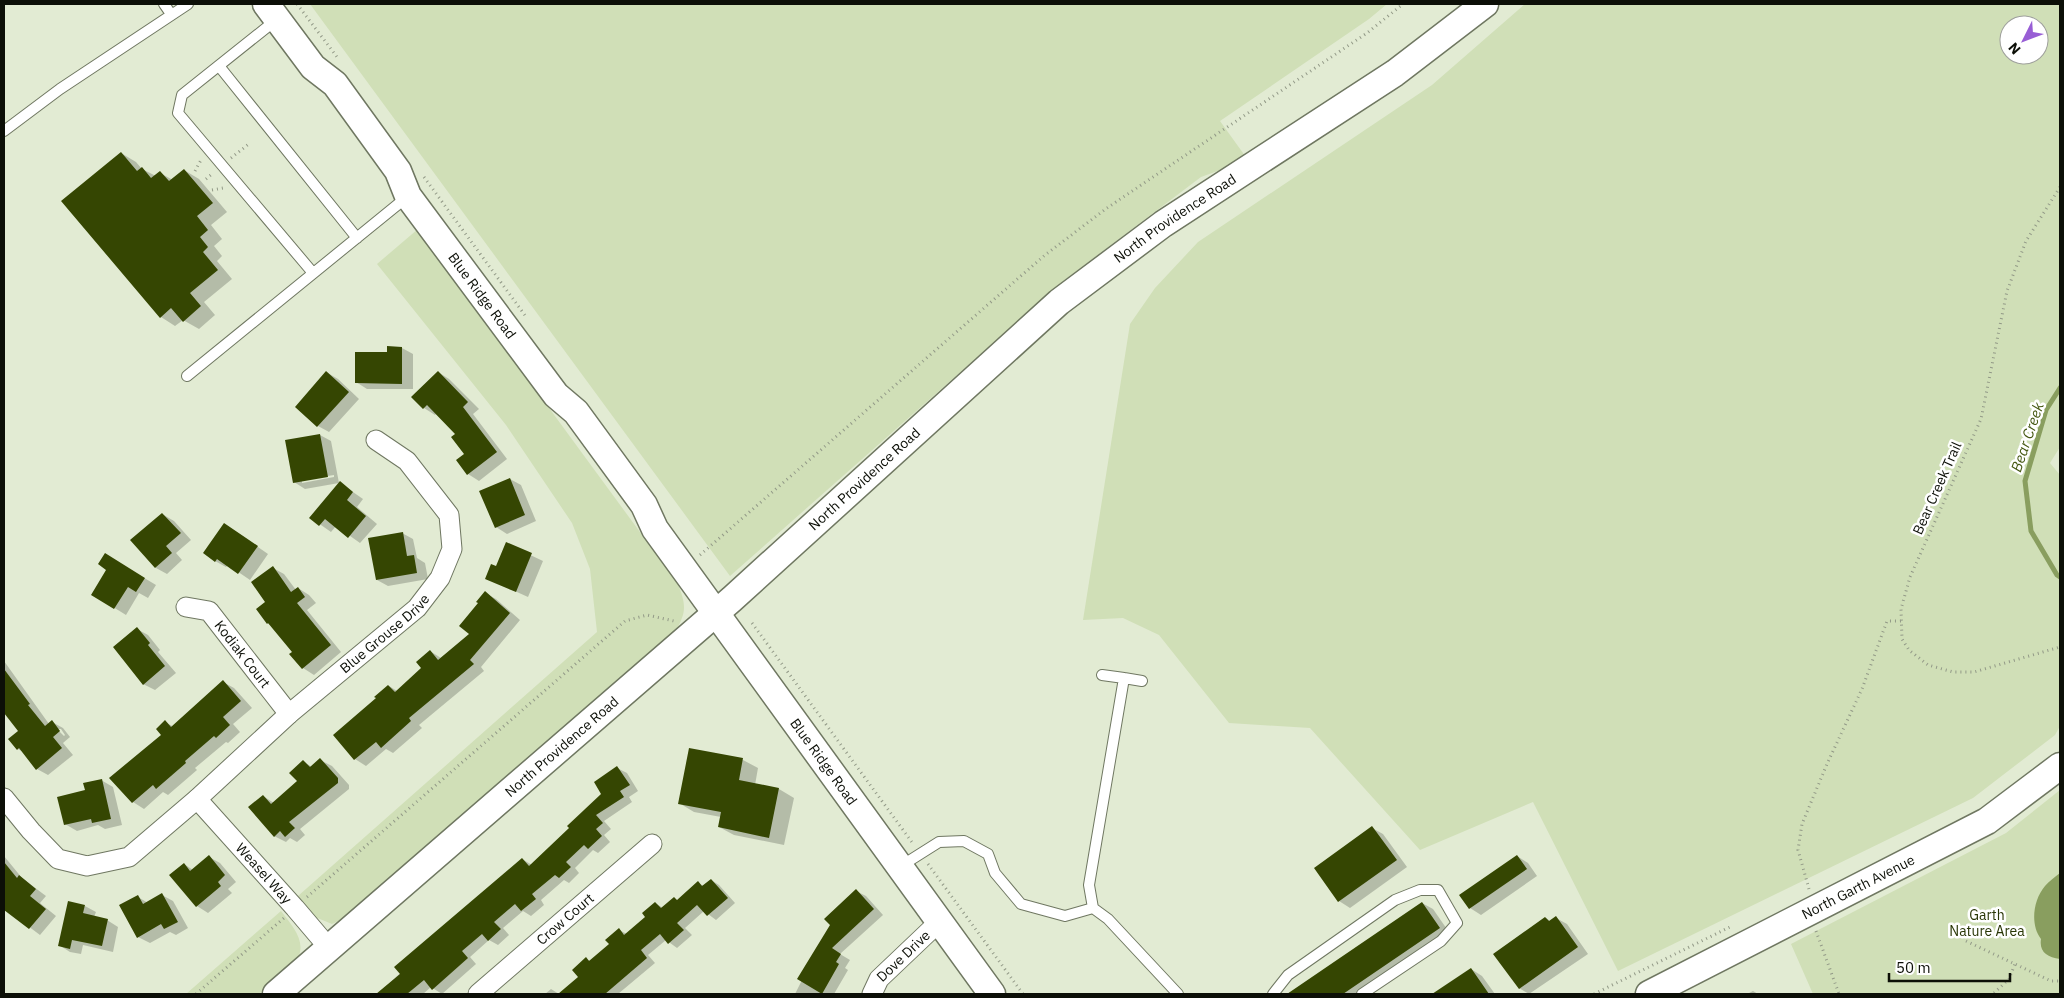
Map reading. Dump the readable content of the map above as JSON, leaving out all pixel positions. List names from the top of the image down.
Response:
{
  "streets": {
    "street": [
      "North Providence Road",
      "Blue Ridge Road",
      "Blue Grouse Drive",
      "Kodiak Court",
      "Weasel Way",
      "North Garth Avenue",
      "Crow Court",
      "Dove Drive"
    ],
    "path": ["Bear Creek Trail"]
  },
  "crossings": [
    ["North Providence Road", "Blue Ridge Road"],
    ["North Providence Road", "Weasel Way"],
    ["Blue Ridge Road", "Dove Drive"],
    ["Blue Grouse Drive", "Kodiak Court"],
    ["Blue Grouse Drive", "Weasel Way"]
  ],
  "water": ["Bear Creek"],
  "parks": ["Garth Nature Area"],
  "scale_bar": "50 m",
  "north": "bottom left"
}
